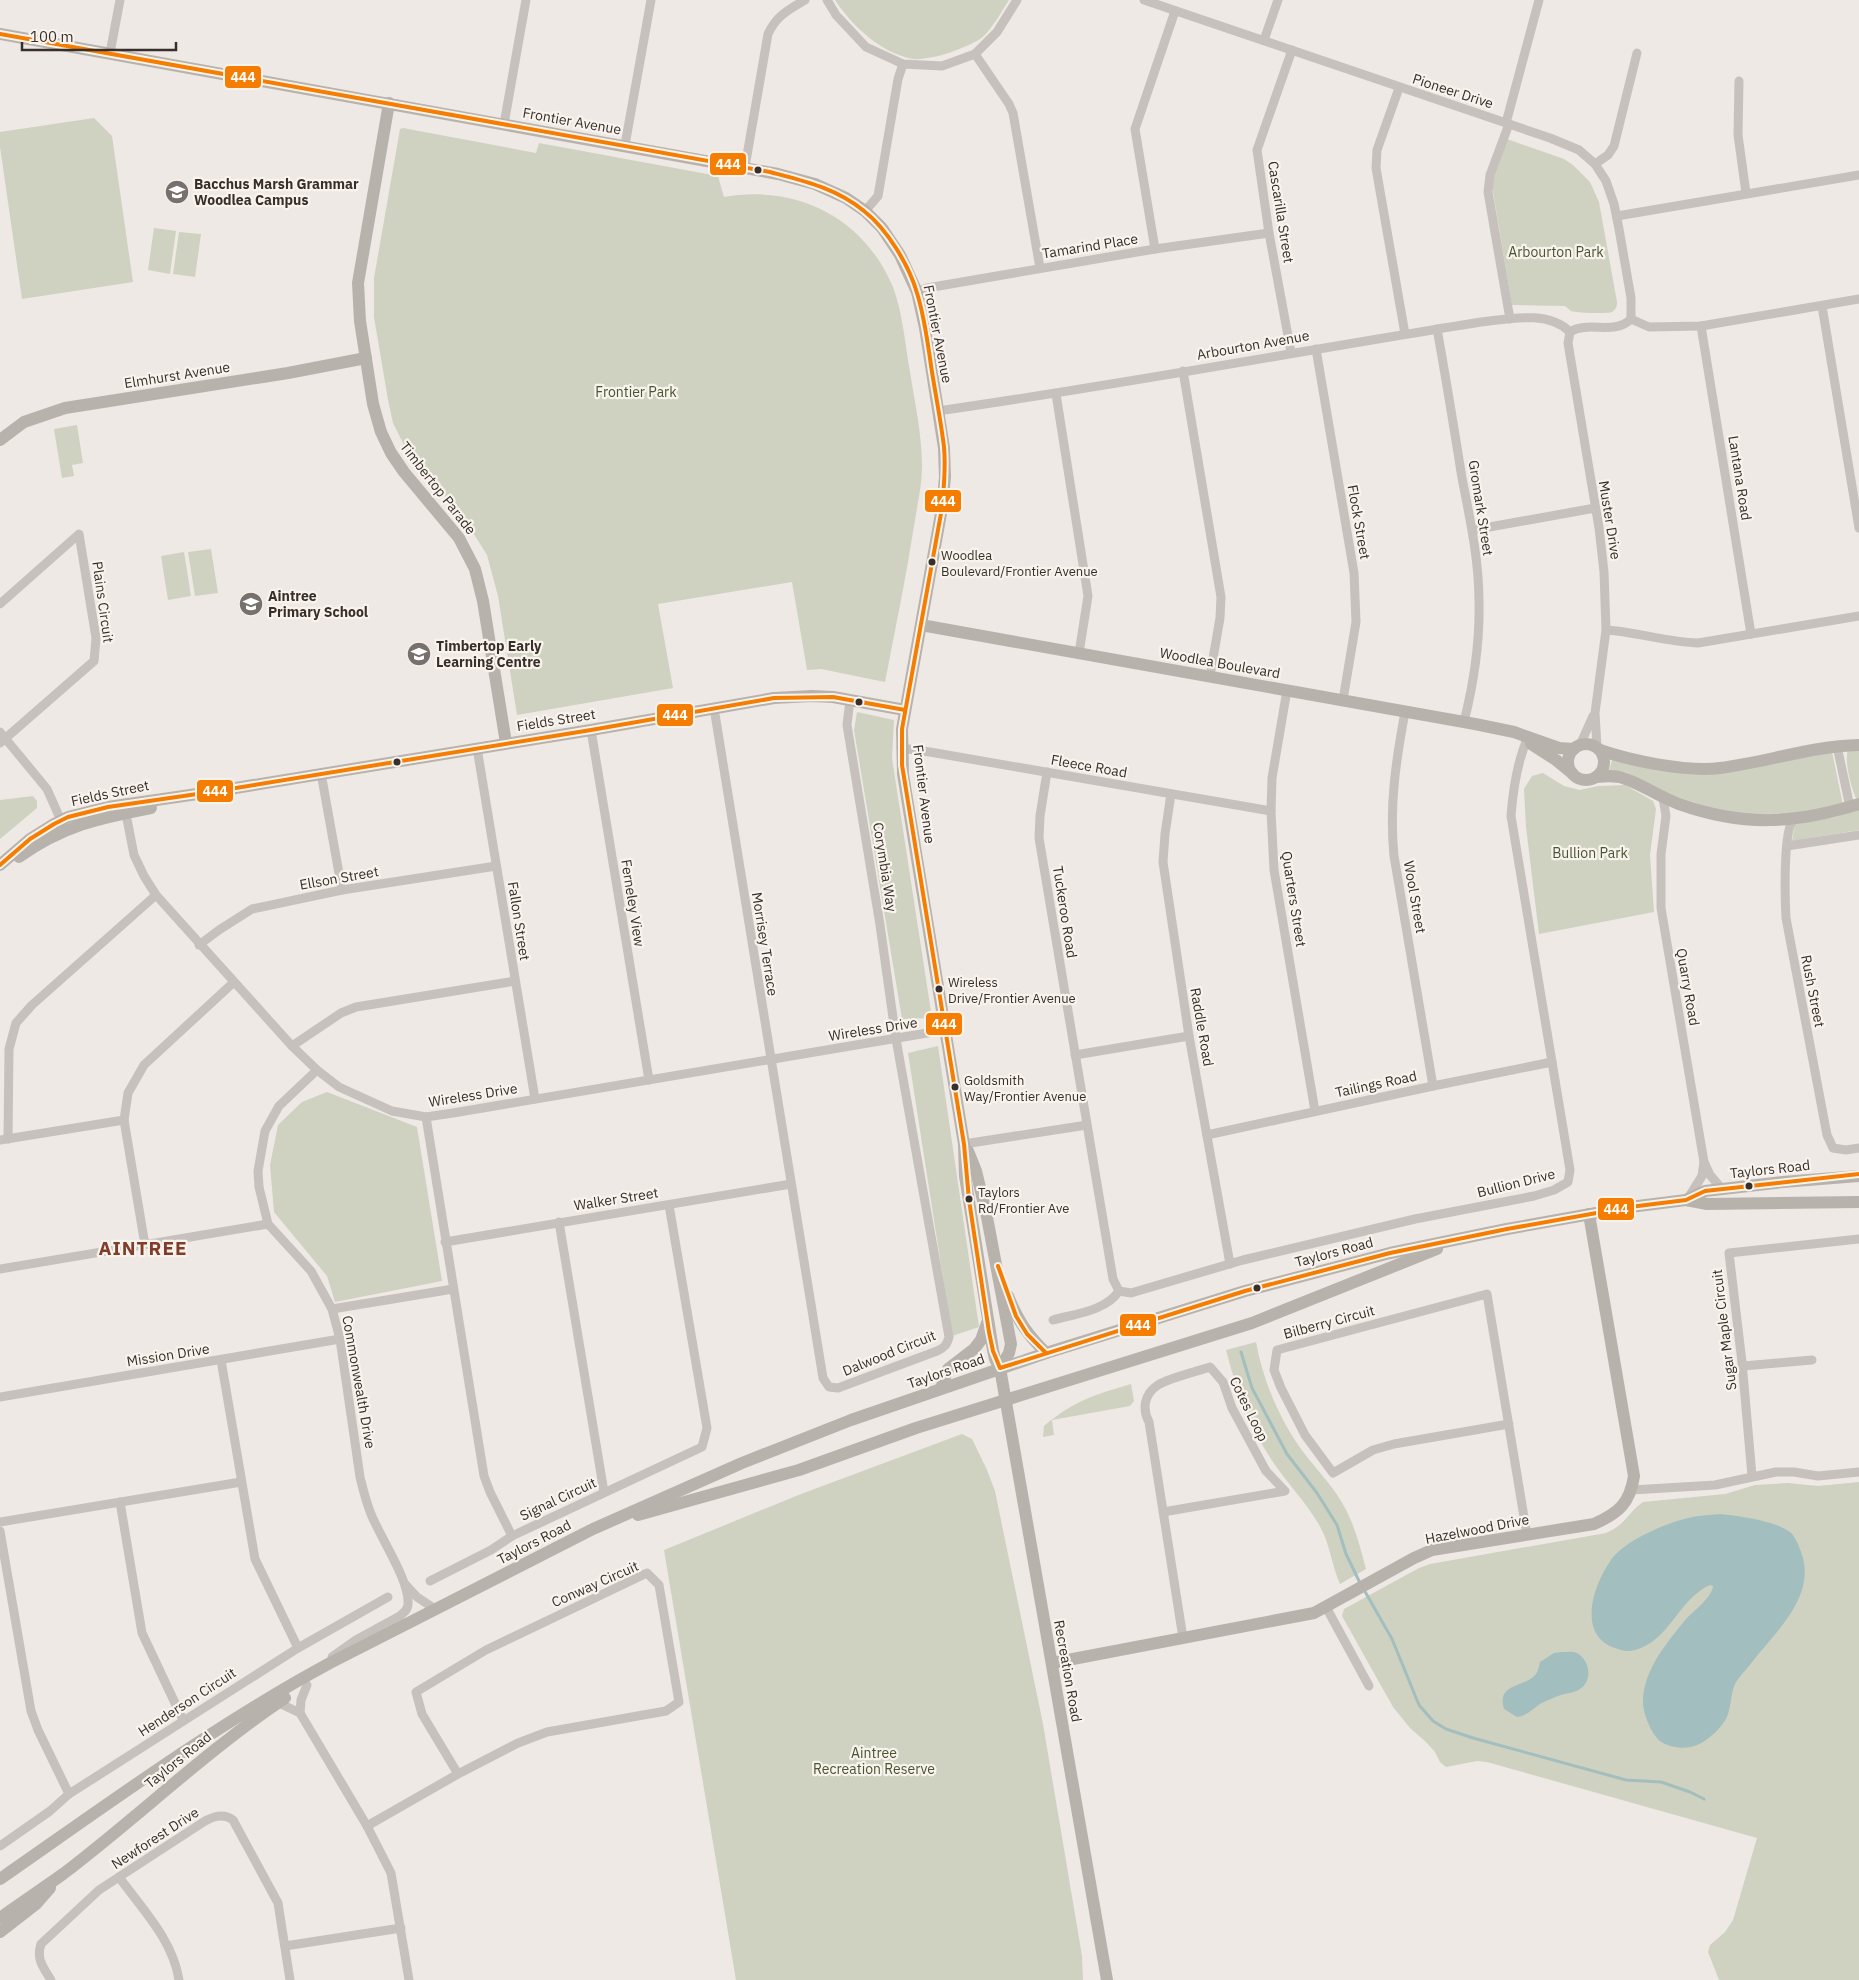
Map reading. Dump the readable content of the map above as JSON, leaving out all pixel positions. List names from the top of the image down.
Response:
{
  "streets": {
    "street": [
      "Pioneer Drive",
      "Frontier Avenue",
      "Cascarilla Street",
      "Tamarind Place",
      "Arbourton Avenue",
      "Elmhurst Avenue",
      "Lantana Road",
      "Timbertop Parade",
      "Gromark Street",
      "Muster Drive",
      "Flock Street",
      "Plains Circuit",
      "Woodlea Boulevard",
      "Fields Street",
      "Fleece Road",
      "Corymbia Way",
      "Ellson Street",
      "Wool Street",
      "Quarters Street",
      "Ferneley View",
      "Tuckeroo Road",
      "Fallon Street",
      "Morrisey Terrace",
      "Quarry Road",
      "Rush Street",
      "Raddle Road",
      "Wireless Drive",
      "Tailings Road",
      "Taylors Road",
      "Bullion Drive",
      "Walker Street",
      "Bilberry Circuit",
      "Sugar Maple Circuit",
      "Dalwood Circuit",
      "Mission Drive",
      "Commonwealth Drive",
      "Cotes Loop",
      "Signal Circuit",
      "Hazelwood Drive",
      "Conway Circuit",
      "Recreation Road",
      "Henderson Circuit",
      "Newforest Drive"
    ]
  },
  "crossings": [
    ["Pioneer Drive", "Cascarilla Street"],
    ["Frontier Avenue", "Tamarind Place"],
    ["Frontier Avenue", "Arbourton Avenue"],
    ["Frontier Avenue", "Timbertop Parade"],
    ["Frontier Avenue", "Woodlea Boulevard"],
    ["Frontier Avenue", "Fields Street"],
    ["Frontier Avenue", "Fleece Road"],
    ["Frontier Avenue", "Wireless Drive"],
    ["Frontier Avenue", "Taylors Road"],
    ["Frontier Avenue", "Recreation Road"],
    ["Cascarilla Street", "Tamarind Place"],
    ["Cascarilla Street", "Arbourton Avenue"],
    ["Arbourton Avenue", "Gromark Street"],
    ["Arbourton Avenue", "Muster Drive"],
    ["Arbourton Avenue", "Flock Street"],
    ["Elmhurst Avenue", "Timbertop Parade"],
    ["Timbertop Parade", "Fields Street"],
    ["Gromark Street", "Woodlea Boulevard"],
    ["Muster Drive", "Woodlea Boulevard"],
    ["Flock Street", "Woodlea Boulevard"],
    ["Woodlea Boulevard", "Wool Street"],
    ["Woodlea Boulevard", "Quarters Street"],
    ["Woodlea Boulevard", "Bullion Drive"],
    ["Fields Street", "Corymbia Way"],
    ["Fields Street", "Ferneley View"],
    ["Fields Street", "Fallon Street"],
    ["Fields Street", "Morrisey Terrace"],
    ["Fields Street", "Wireless Drive"],
    ["Fleece Road", "Quarters Street"],
    ["Fleece Road", "Tuckeroo Road"],
    ["Fleece Road", "Raddle Road"],
    ["Corymbia Way", "Wireless Drive"],
    ["Corymbia Way", "Dalwood Circuit"],
    ["Ellson Street", "Fallon Street"],
    ["Ellson Street", "Wireless Drive"],
    ["Wool Street", "Tailings Road"],
    ["Quarters Street", "Tailings Road"],
    ["Ferneley View", "Wireless Drive"],
    ["Tuckeroo Road", "Bullion Drive"],
    ["Fallon Street", "Wireless Drive"],
    ["Morrisey Terrace", "Wireless Drive"],
    ["Morrisey Terrace", "Walker Street"],
    ["Morrisey Terrace", "Dalwood Circuit"],
    ["Quarry Road", "Taylors Road"],
    ["Raddle Road", "Tailings Road"],
    ["Raddle Road", "Bullion Drive"],
    ["Wireless Drive", "Dalwood Circuit"],
    ["Wireless Drive", "Commonwealth Drive"],
    ["Wireless Drive", "Signal Circuit"],
    ["Tailings Road", "Bullion Drive"],
    ["Taylors Road", "Commonwealth Drive"],
    ["Taylors Road", "Recreation Road"],
    ["Walker Street", "Dalwood Circuit"],
    ["Walker Street", "Signal Circuit"],
    ["Bilberry Circuit", "Hazelwood Drive"],
    ["Mission Drive", "Commonwealth Drive"],
    ["Cotes Loop", "Hazelwood Drive"],
    ["Hazelwood Drive", "Recreation Road"]
  ],
  "districts": ["AINTREE"],
  "parks": [
    "Arbourton Park",
    "Frontier Park",
    "Bullion Park",
    "Aintree Recreation Reserve"
  ],
  "places": {
    "school or university": ["Bacchus Marsh Grammar Woodlea Campus", "Aintree Primary School", "Timbertop Early Learning Centre"],
    "other": [
      "Woodlea Boulevard/Frontier Avenue",
      "Wireless Drive/Frontier Avenue",
      "Goldsmith Way/Frontier Avenue",
      "Taylors Rd/Frontier Ave"
    ]
  },
  "lines": ["transit line 444"],
  "scale_bar": "100 m"
}
